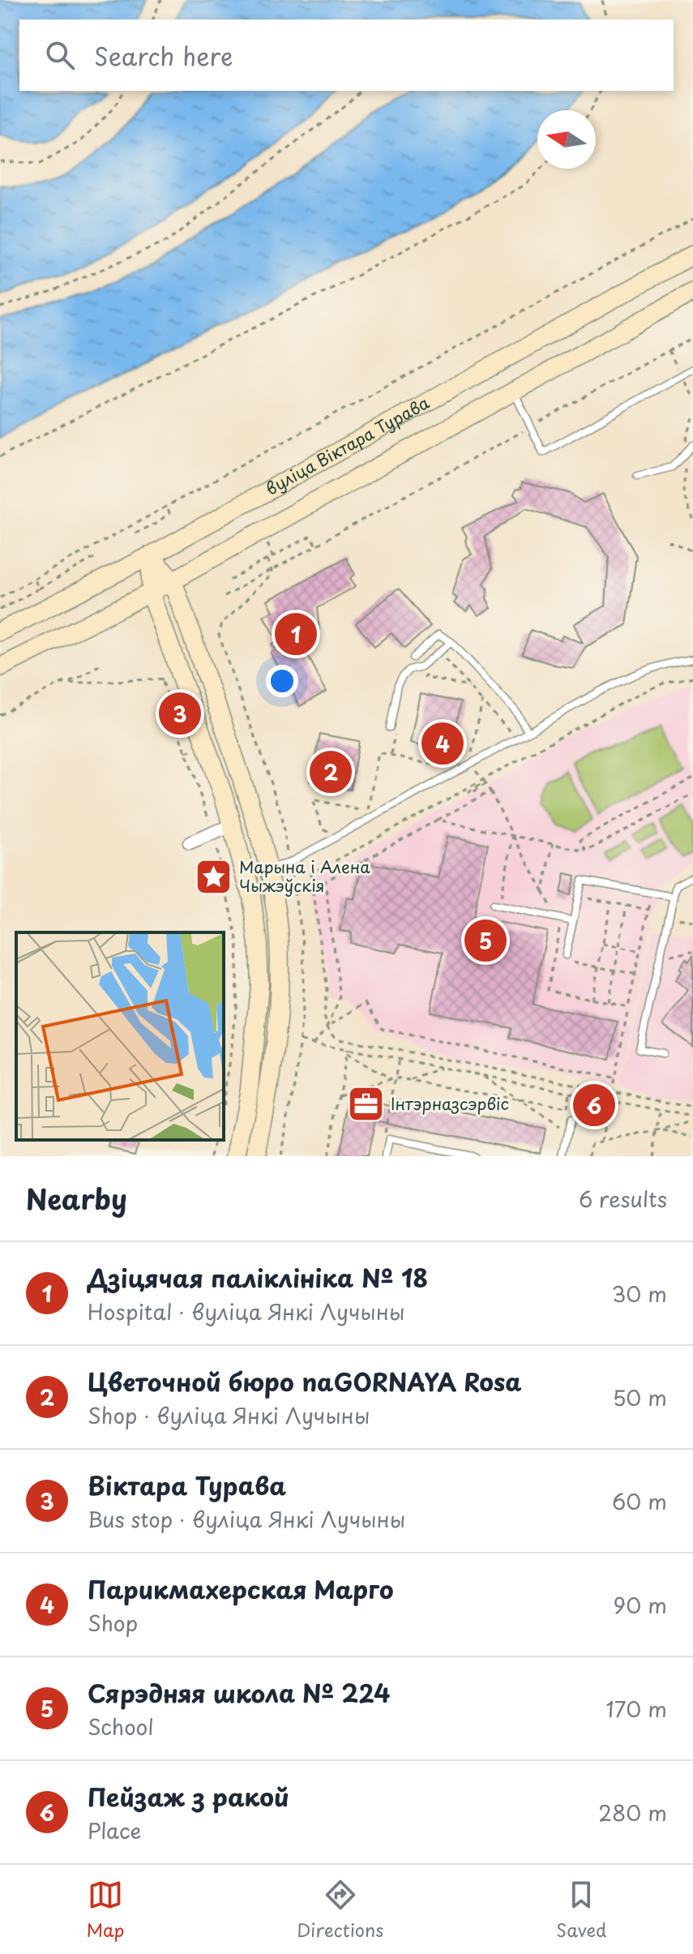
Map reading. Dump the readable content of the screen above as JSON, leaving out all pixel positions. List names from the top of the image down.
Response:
{
  "streets": {
    "main road": ["вуліца Віктара Турава"]
  },
  "places": {
    "place": ["Марына і Алена Чыжэўскія"],
    "office": ["Інтэрназсэрвіс"]
  },
  "north": "left",
  "page": {
    "search": "Search here",
    "pins": [
      "1",
      "3",
      "4",
      "2",
      "5",
      "6"
    ],
    "heading": ["Nearby", "6 results"],
    "list": [
      {
        "mark": "1",
        "name": "Дзіцячая паліклініка № 18",
        "note": "Hospital · вуліца Янкі Лучыны",
        "value": "30 m"
      },
      {
        "mark": "2",
        "name": "Цветочной бюро naGORNAYA Rosa",
        "note": "Shop · вуліца Янкі Лучыны",
        "value": "50 m"
      },
      {
        "mark": "3",
        "name": "Віктара Турава",
        "note": "Bus stop · вуліца Янкі Лучыны",
        "value": "60 m"
      },
      {
        "mark": "4",
        "name": "Парикмахерская Марго",
        "note": "Shop",
        "value": "90 m"
      },
      {
        "mark": "5",
        "name": "Сярэдняя школа № 224",
        "note": "School",
        "value": "170 m"
      },
      {
        "mark": "6",
        "name": "Пейзаж з ракой",
        "note": "Place",
        "value": "280 m"
      }
    ],
    "nav": ["Map", "Directions", "Saved"]
  }
}
